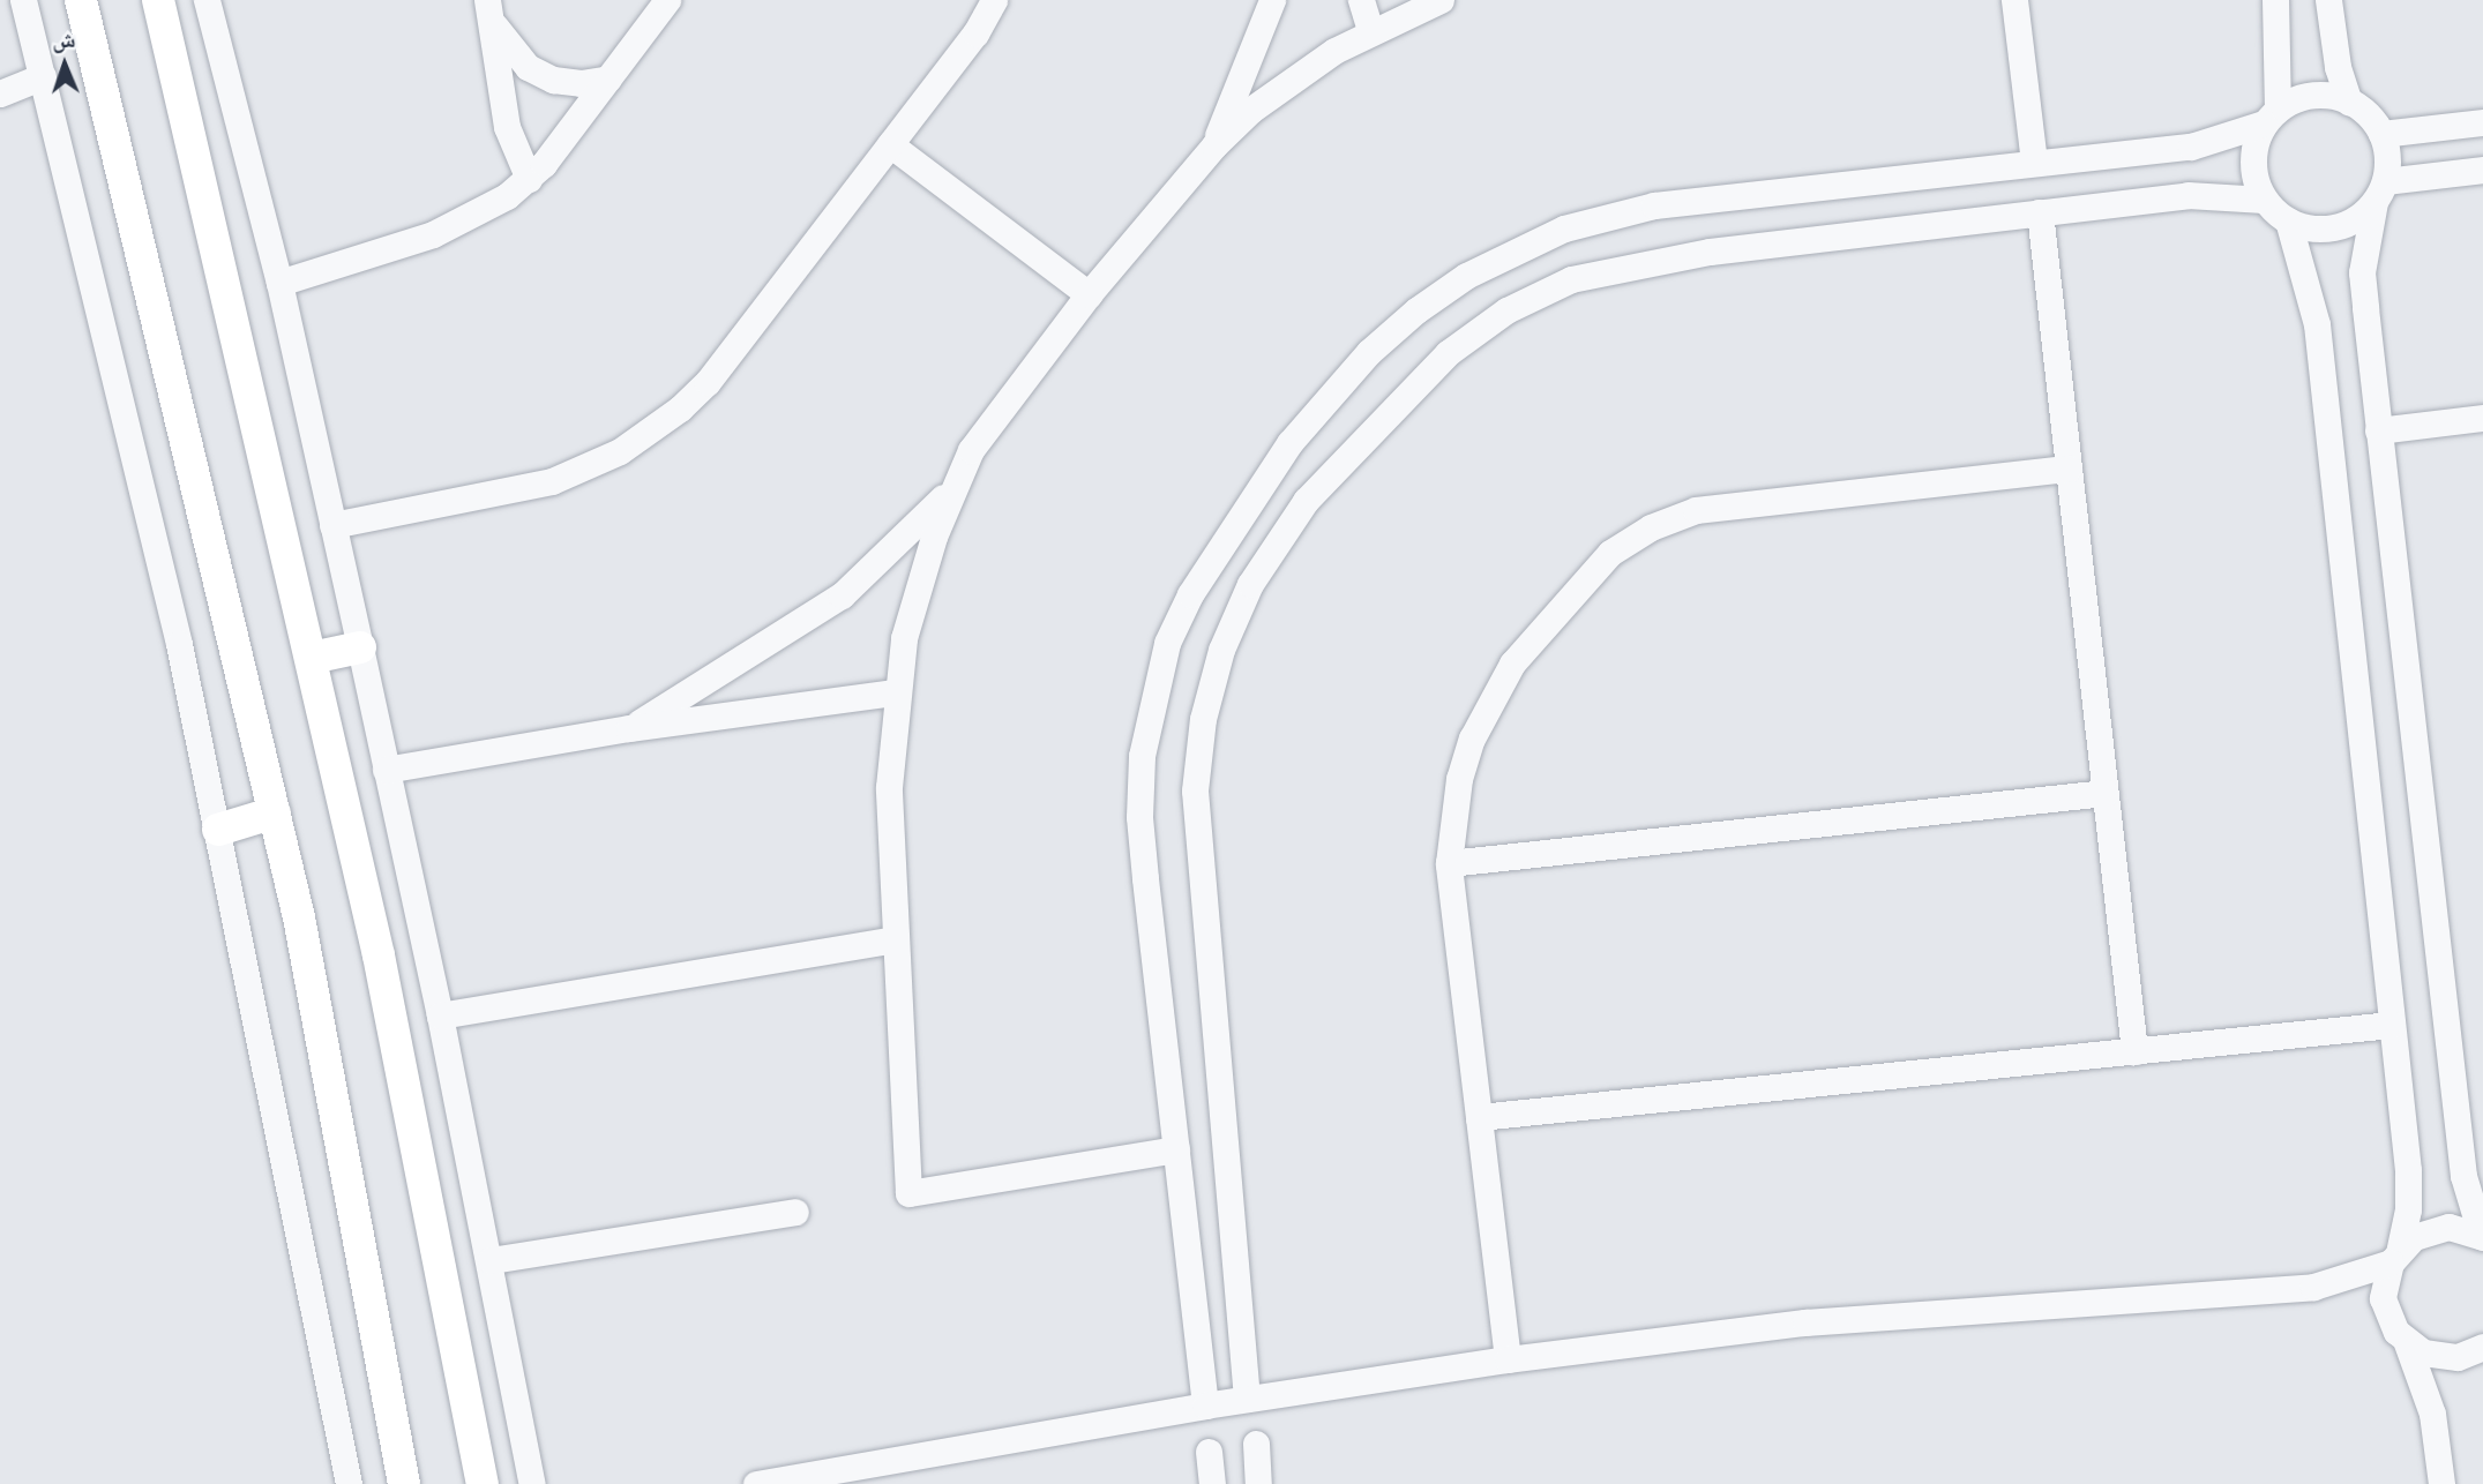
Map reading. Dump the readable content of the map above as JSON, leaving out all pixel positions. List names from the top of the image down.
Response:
{
  "north": "top"
}
